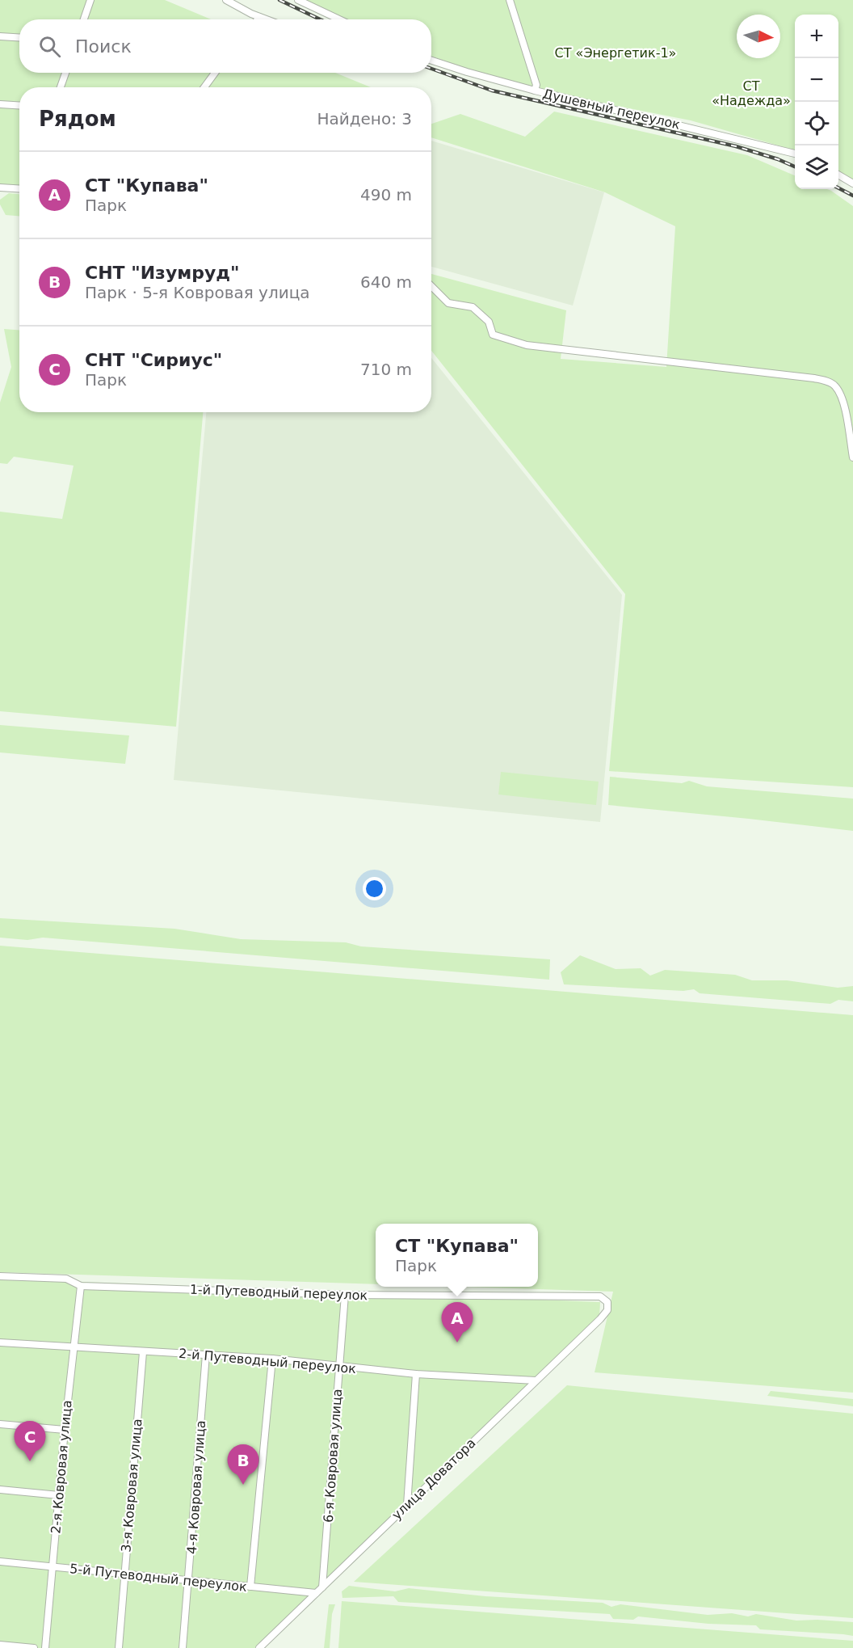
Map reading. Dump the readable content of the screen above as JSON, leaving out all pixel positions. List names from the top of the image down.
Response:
{
  "streets": {
    "street": [
      "Душевный переулок",
      "1-й Путеводный переулок",
      "2-й Путеводный переулок",
      "6-я Ковровая улица",
      "2-я Ковровая улица",
      "улица Доватора",
      "3-я Ковровая улица",
      "4-я Ковровая улица",
      "5-й Путеводный переулок"
    ]
  },
  "crossings": [
    ["1-й Путеводный переулок", "6-я Ковровая улица"],
    ["1-й Путеводный переулок", "2-я Ковровая улица"],
    ["1-й Путеводный переулок", "улица Доватора"],
    ["2-й Путеводный переулок", "6-я Ковровая улица"],
    ["2-й Путеводный переулок", "2-я Ковровая улица"],
    ["2-й Путеводный переулок", "улица Доватора"],
    ["2-й Путеводный переулок", "3-я Ковровая улица"],
    ["2-й Путеводный переулок", "4-я Ковровая улица"],
    ["6-я Ковровая улица", "улица Доватора"],
    ["2-я Ковровая улица", "5-й Путеводный переулок"],
    ["улица Доватора", "5-й Путеводный переулок"],
    ["3-я Ковровая улица", "5-й Путеводный переулок"],
    ["4-я Ковровая улица", "5-й Путеводный переулок"]
  ],
  "parks": ["СТ «Энергетик-1»", "СТ «Надежда»"],
  "north": "right",
  "page": {
    "map_buttons": ["+", "−"],
    "search": "Поиск",
    "heading": ["Рядом", "Найдено: 3"],
    "list": [
      {
        "mark": "A",
        "name": "СТ \"Купава\"",
        "note": "Парк",
        "value": "490 m"
      },
      {
        "mark": "B",
        "name": "СНТ \"Изумруд\"",
        "note": "Парк · 5-я Ковровая улица",
        "value": "640 m"
      },
      {
        "mark": "C",
        "name": "СНТ \"Сириус\"",
        "note": "Парк",
        "value": "710 m"
      }
    ],
    "popup": ["СТ \"Купава\"", "Парк"],
    "pins": ["A", "C", "B"]
  }
}
